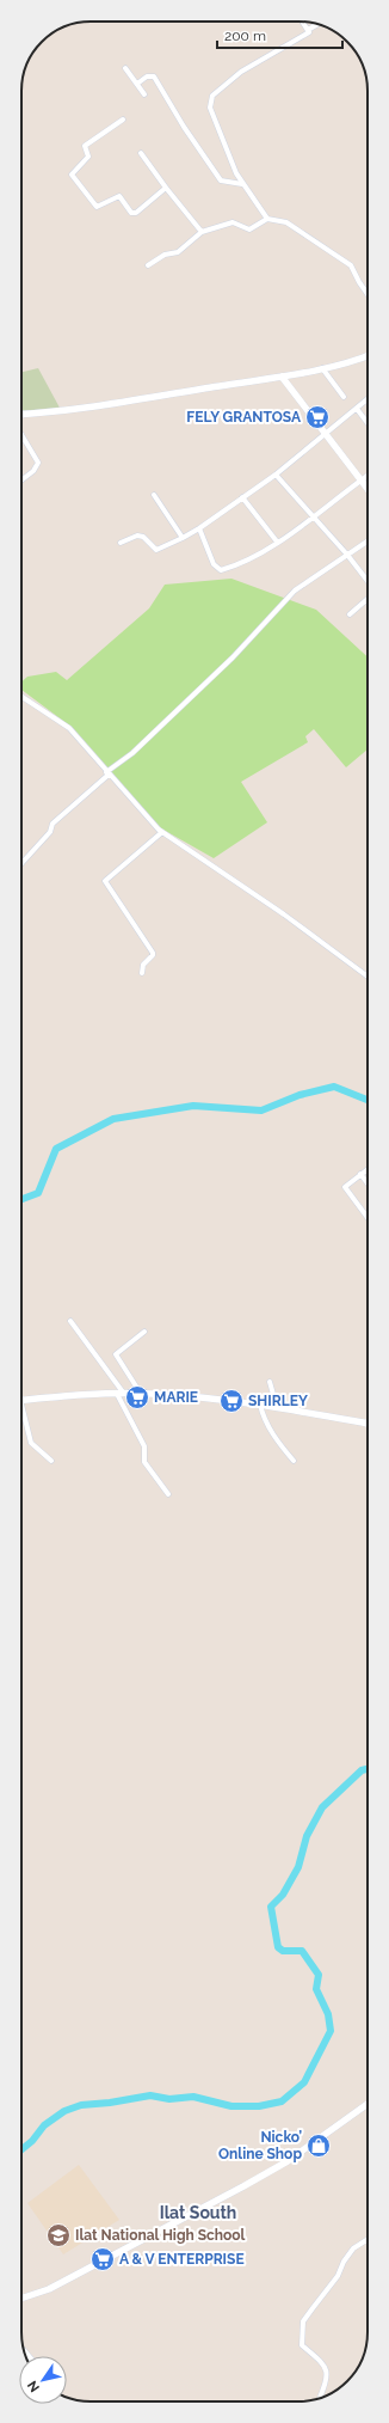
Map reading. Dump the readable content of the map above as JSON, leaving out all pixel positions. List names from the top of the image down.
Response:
{
  "districts": ["Ilat South"],
  "places": {
    "supermarket": [
      "FELY GRANTOSA",
      "MARIE",
      "SHIRLEY",
      "A & V ENTERPRISE"
    ],
    "shop": ["Nicko’ Online Shop"],
    "school or university": ["Ilat National High School"]
  },
  "scale_bar": "200 m",
  "north": "bottom left"
}
